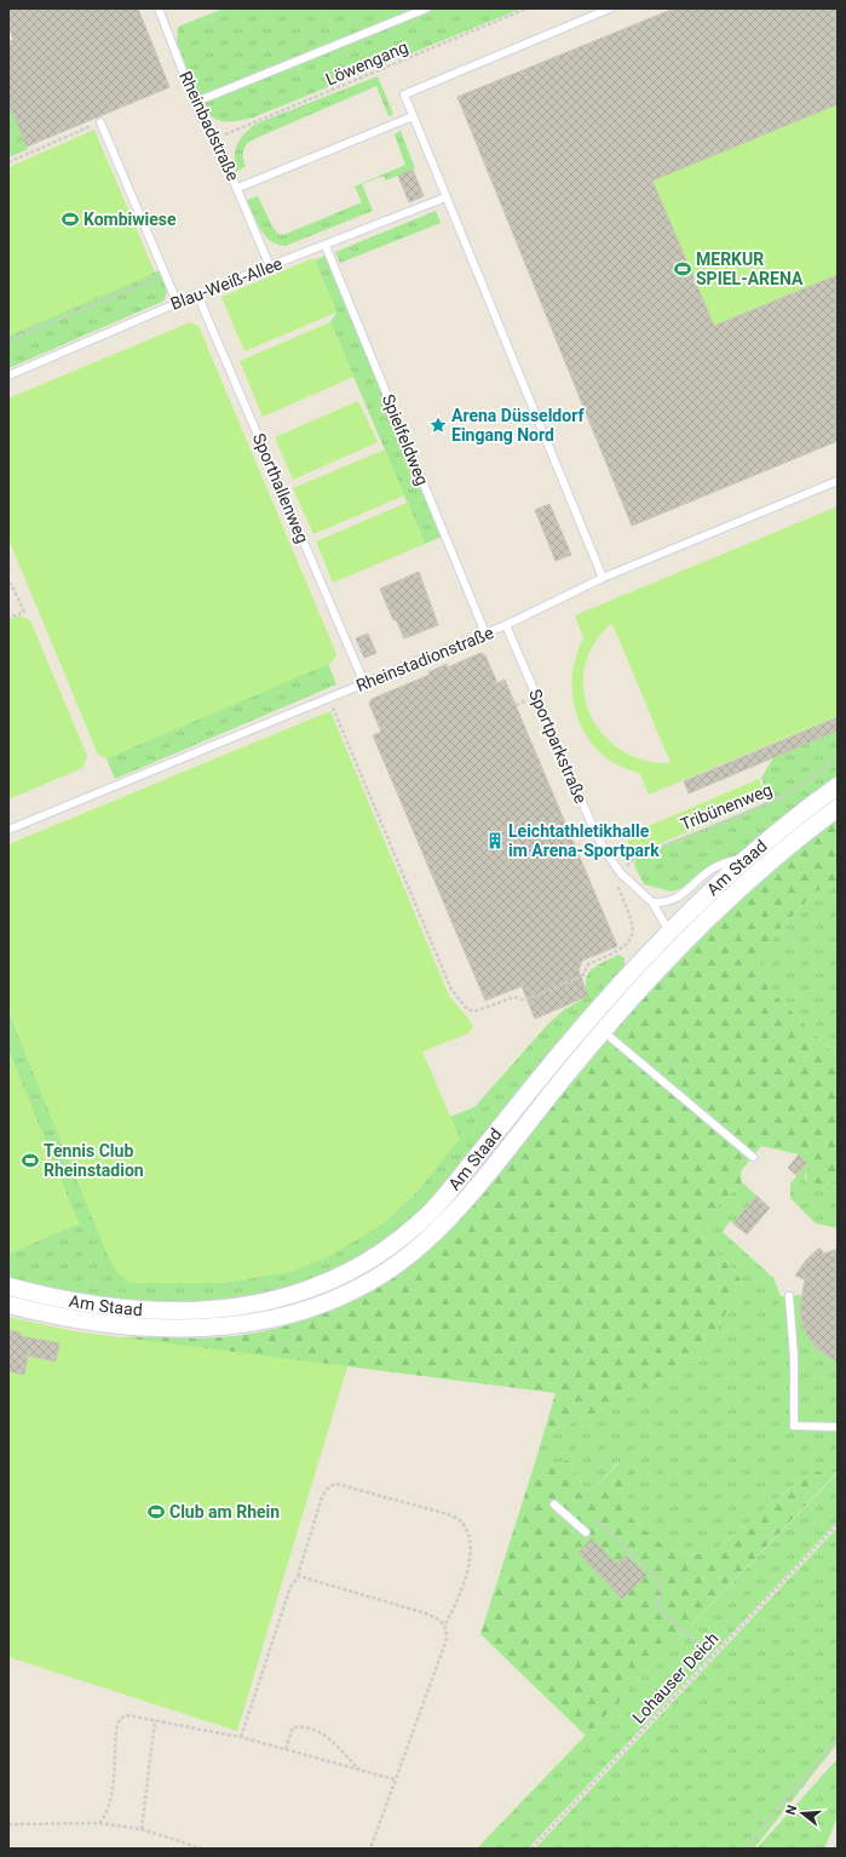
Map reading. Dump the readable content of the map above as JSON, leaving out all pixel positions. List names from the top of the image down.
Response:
{
  "streets": {
    "street": ["Am Staad"],
    "lane": [
      "Rheinbadstraße",
      "Blau-Weiß-Allee",
      "Spielfeldweg",
      "Sporthallenweg",
      "Rheinstadionstraße",
      "Sportparkstraße"
    ],
    "path": ["Löwengang", "Tribünenweg", "Lohauser Deich"]
  },
  "crossings": [
    ["Löwengang", "Rheinbadstraße"],
    ["Rheinbadstraße", "Blau-Weiß-Allee"],
    ["Blau-Weiß-Allee", "Spielfeldweg"],
    ["Blau-Weiß-Allee", "Sporthallenweg"],
    ["Spielfeldweg", "Rheinstadionstraße"],
    ["Sporthallenweg", "Rheinstadionstraße"],
    ["Rheinstadionstraße", "Sportparkstraße"],
    ["Sportparkstraße", "Tribünenweg"],
    ["Sportparkstraße", "Am Staad"]
  ],
  "places": {
    "sports": [
      "Kombiwiese",
      "MERKUR SPIEL-ARENA",
      "Tennis Club Rheinstadion",
      "Club am Rhein"
    ],
    "place": ["Arena Düsseldorf Eingang Nord"],
    "building": ["Leichtathletikhalle im Arena-Sportpark"]
  },
  "north": "left"
}
